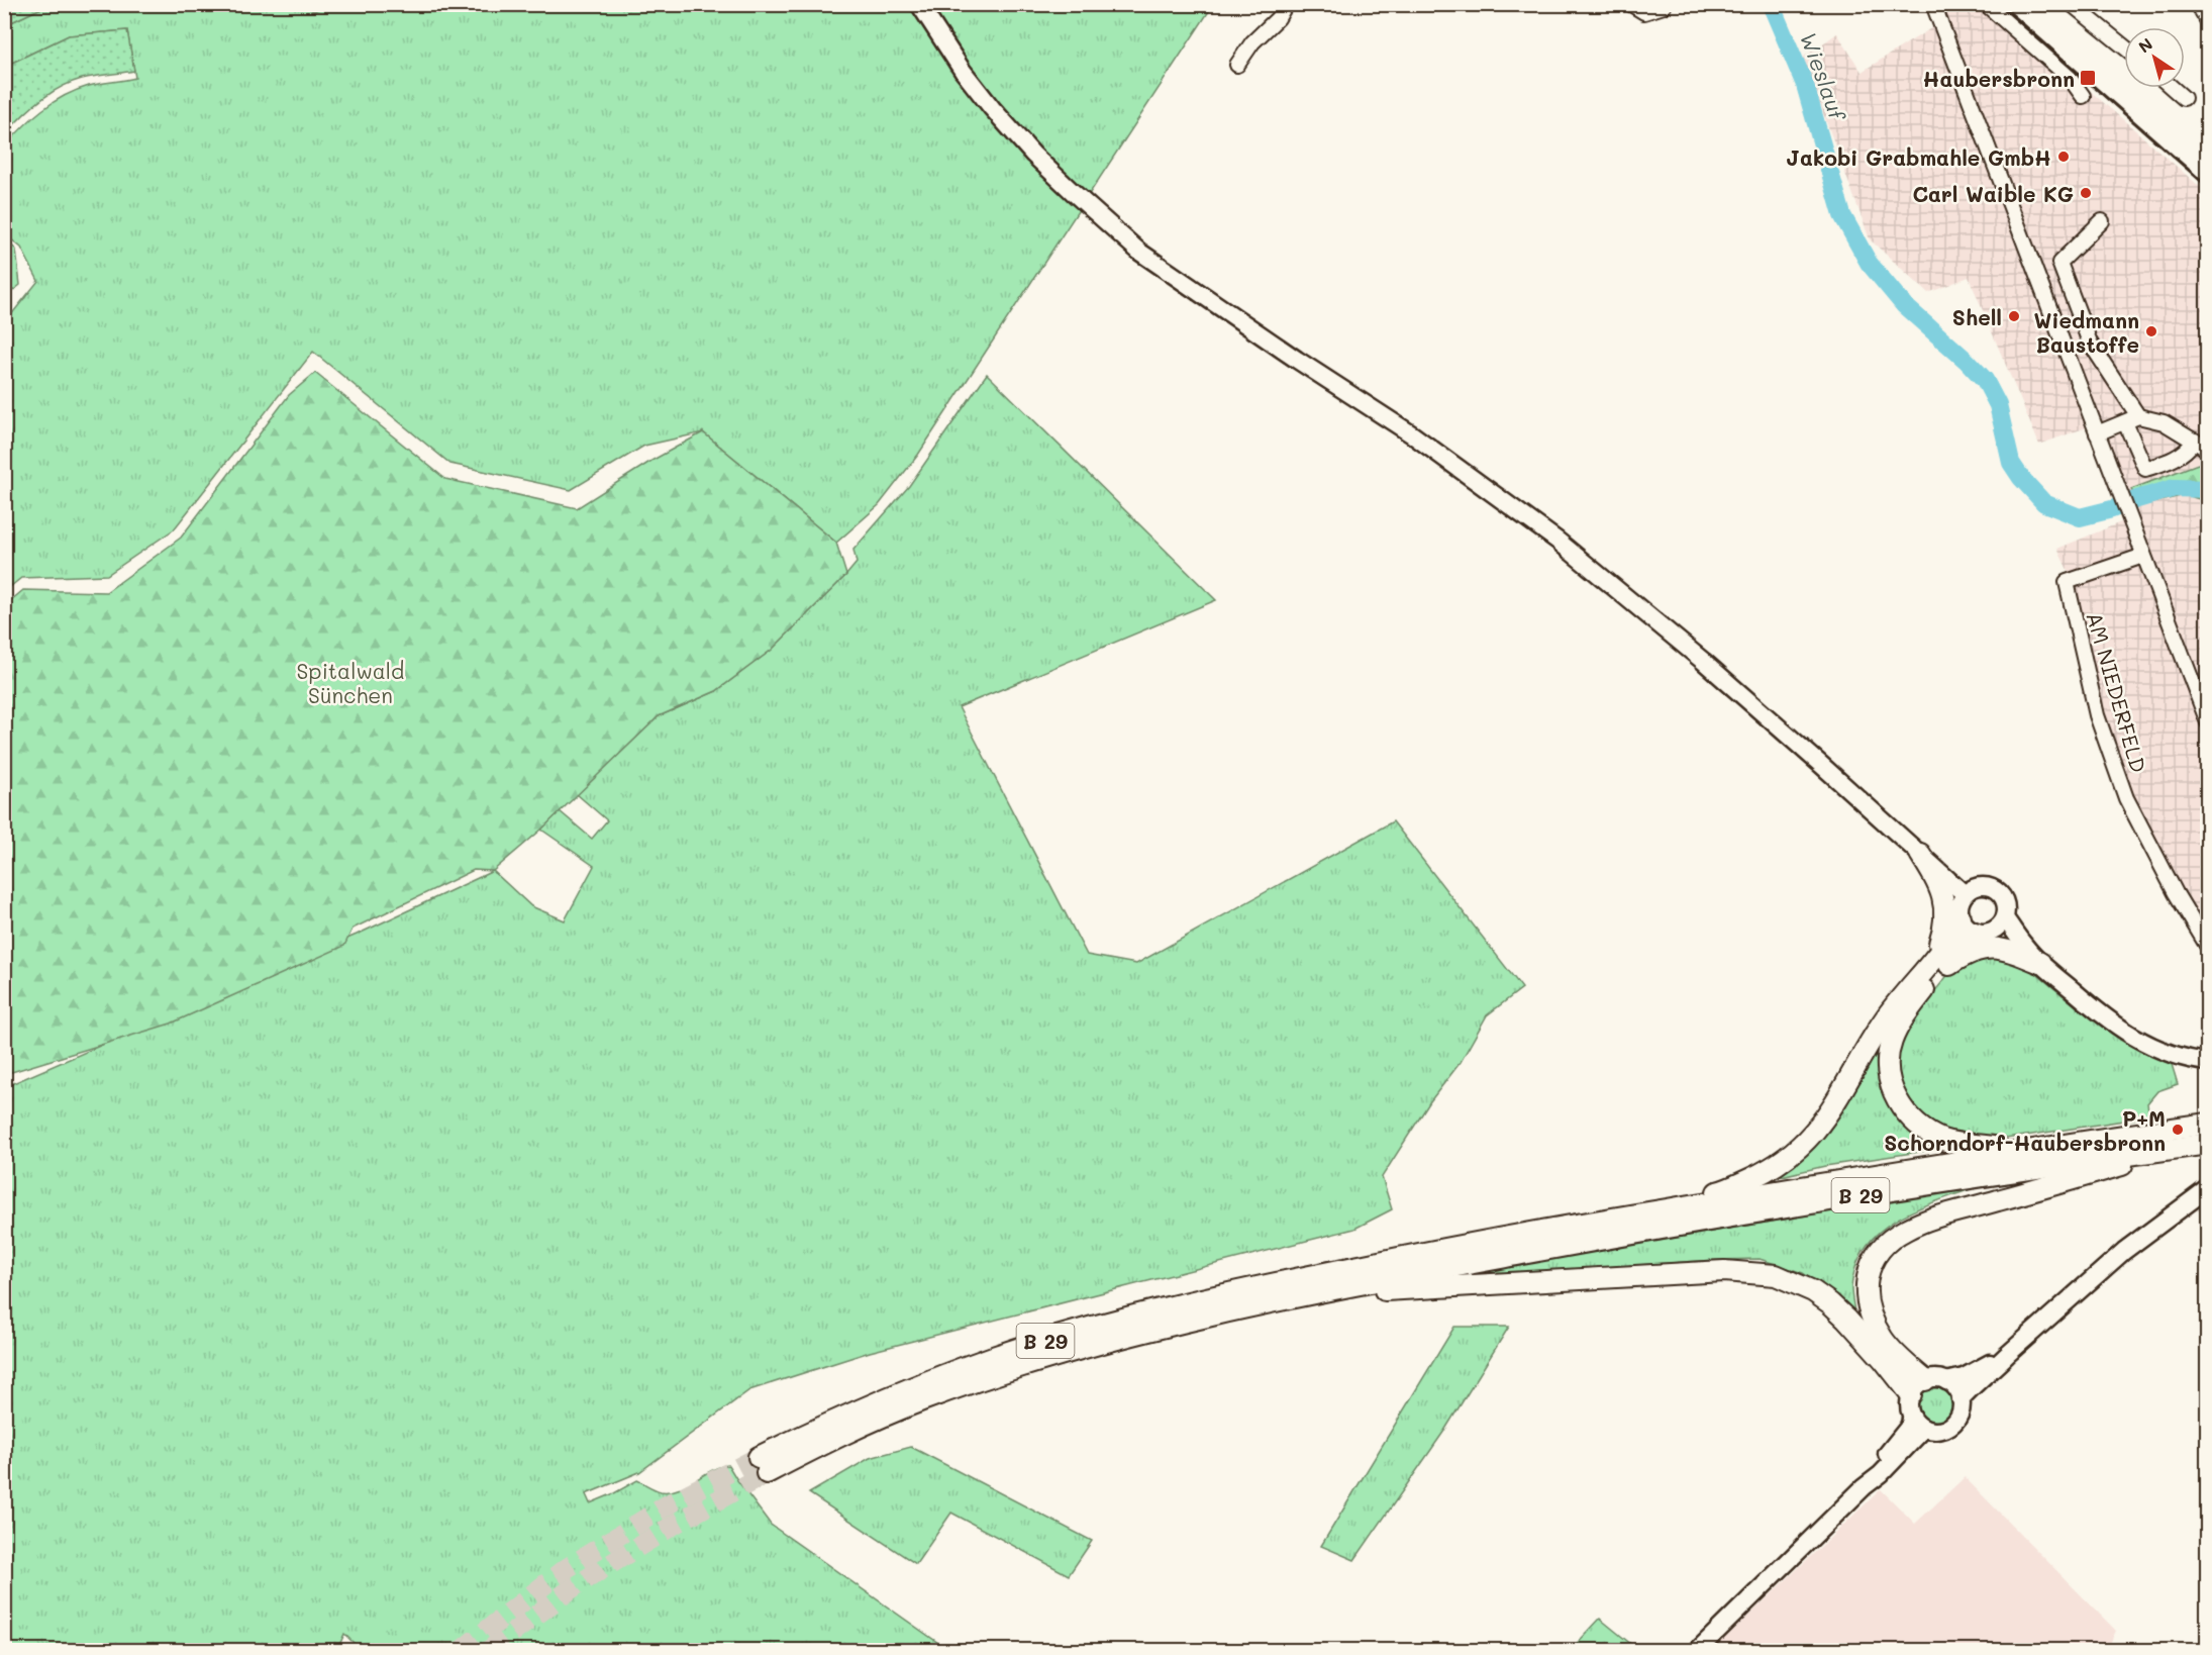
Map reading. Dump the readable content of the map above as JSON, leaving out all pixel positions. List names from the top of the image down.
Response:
{
  "streets": {
    "highway": ["B 29"],
    "street": ["AM NIEDERFELD"]
  },
  "water": ["Wieslauf"],
  "parks": ["Spitalwald Sünchen"],
  "places": {
    "transit": ["Haubersbronn"],
    "other": [
      "Jakobi Grabmahle GmbH",
      "Carl Waible KG",
      "Shell",
      "Wiedmann Baustoffe",
      "P+M Schorndorf-Haubersbronn"
    ]
  },
  "north": "top left"
}
